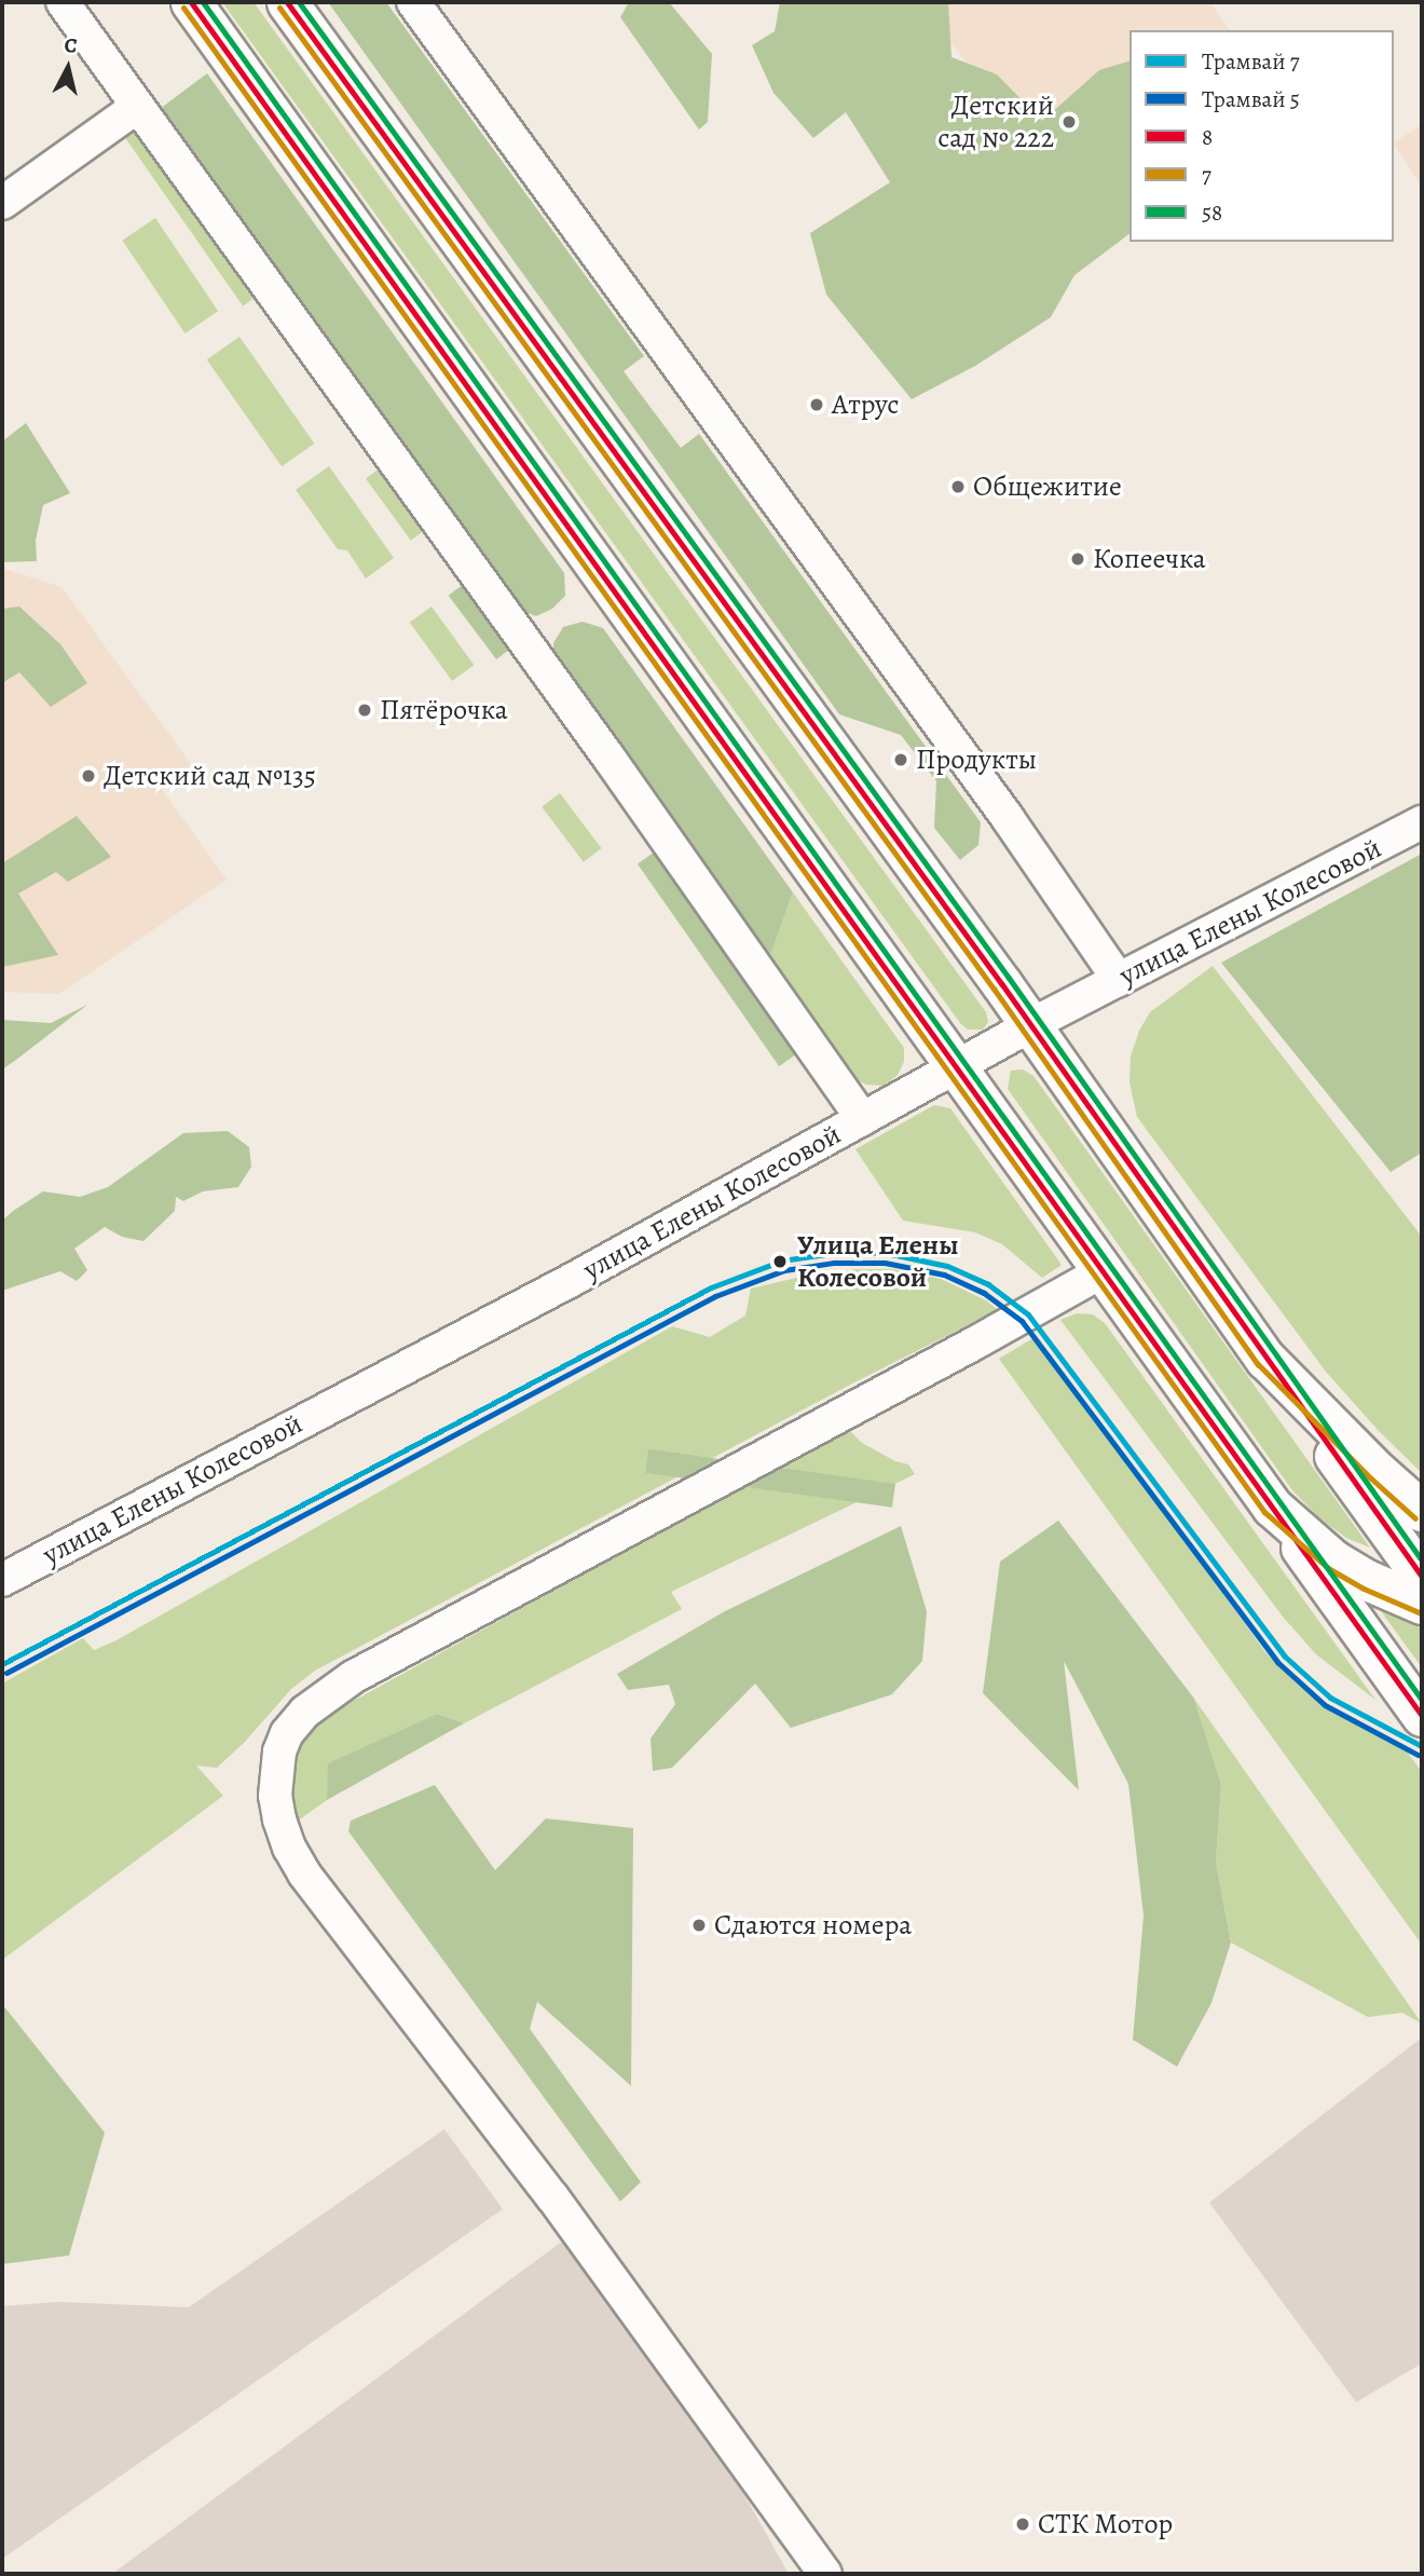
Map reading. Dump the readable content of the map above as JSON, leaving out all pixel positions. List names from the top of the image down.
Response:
{
  "streets": {
    "street": ["улица Елены Колесовой"]
  },
  "places": [
    "Детский сад № 222",
    "Атрус",
    "Общежитие",
    "Копеечка",
    "Пятёрочка",
    "Продукты",
    "Детский сад №135",
    "Улица Елены Колесовой",
    "Сдаются номера",
    "СТК Мотор"
  ],
  "lines": [
    "transit line 8",
    "transit line 58",
    "transit line 7",
    "tram line 7",
    "tram line 5"
  ],
  "legend": [
    "Трамвай 7",
    "Трамвай 5",
    "8",
    "7",
    "58"
  ],
  "north": "top"
}
